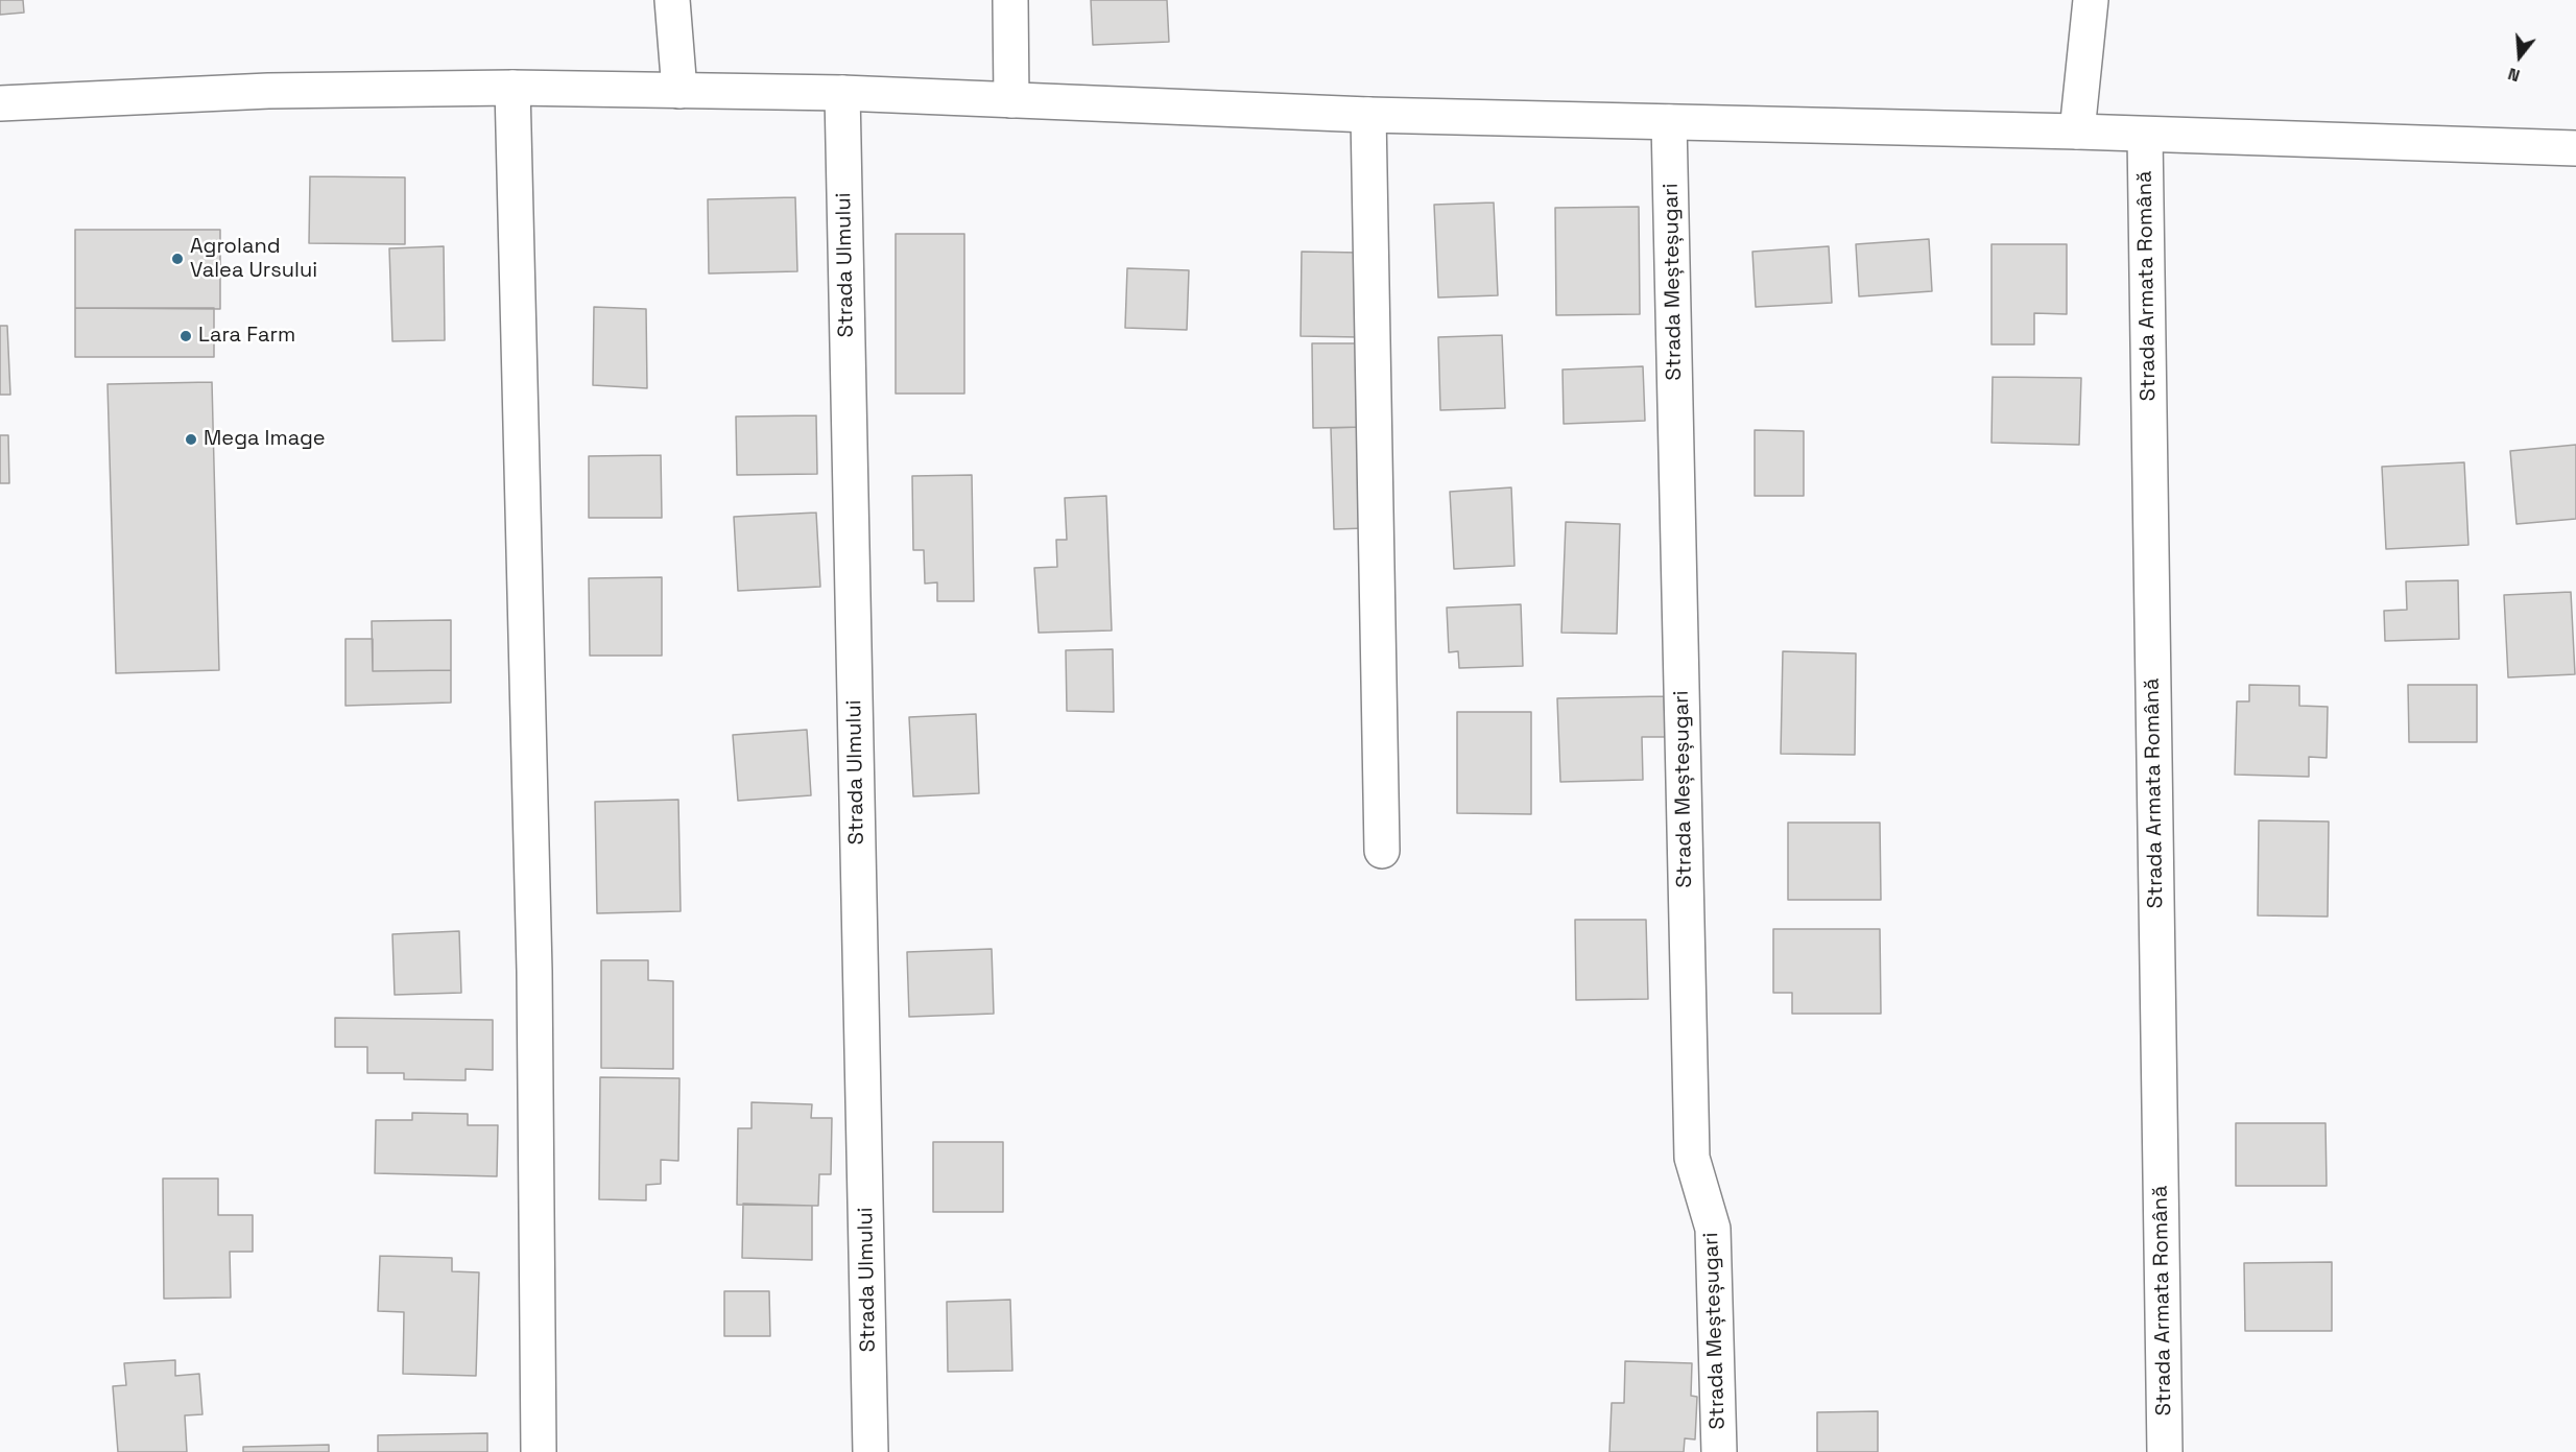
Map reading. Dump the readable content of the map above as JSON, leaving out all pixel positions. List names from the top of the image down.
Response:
{
  "streets": {
    "street": ["Strada Ulmului", "Strada Meșteșugari", "Strada Armata Română"]
  },
  "places": ["Agroland Valea Ursului", "Lara Farm", "Mega Image"],
  "north": "bottom"
}
